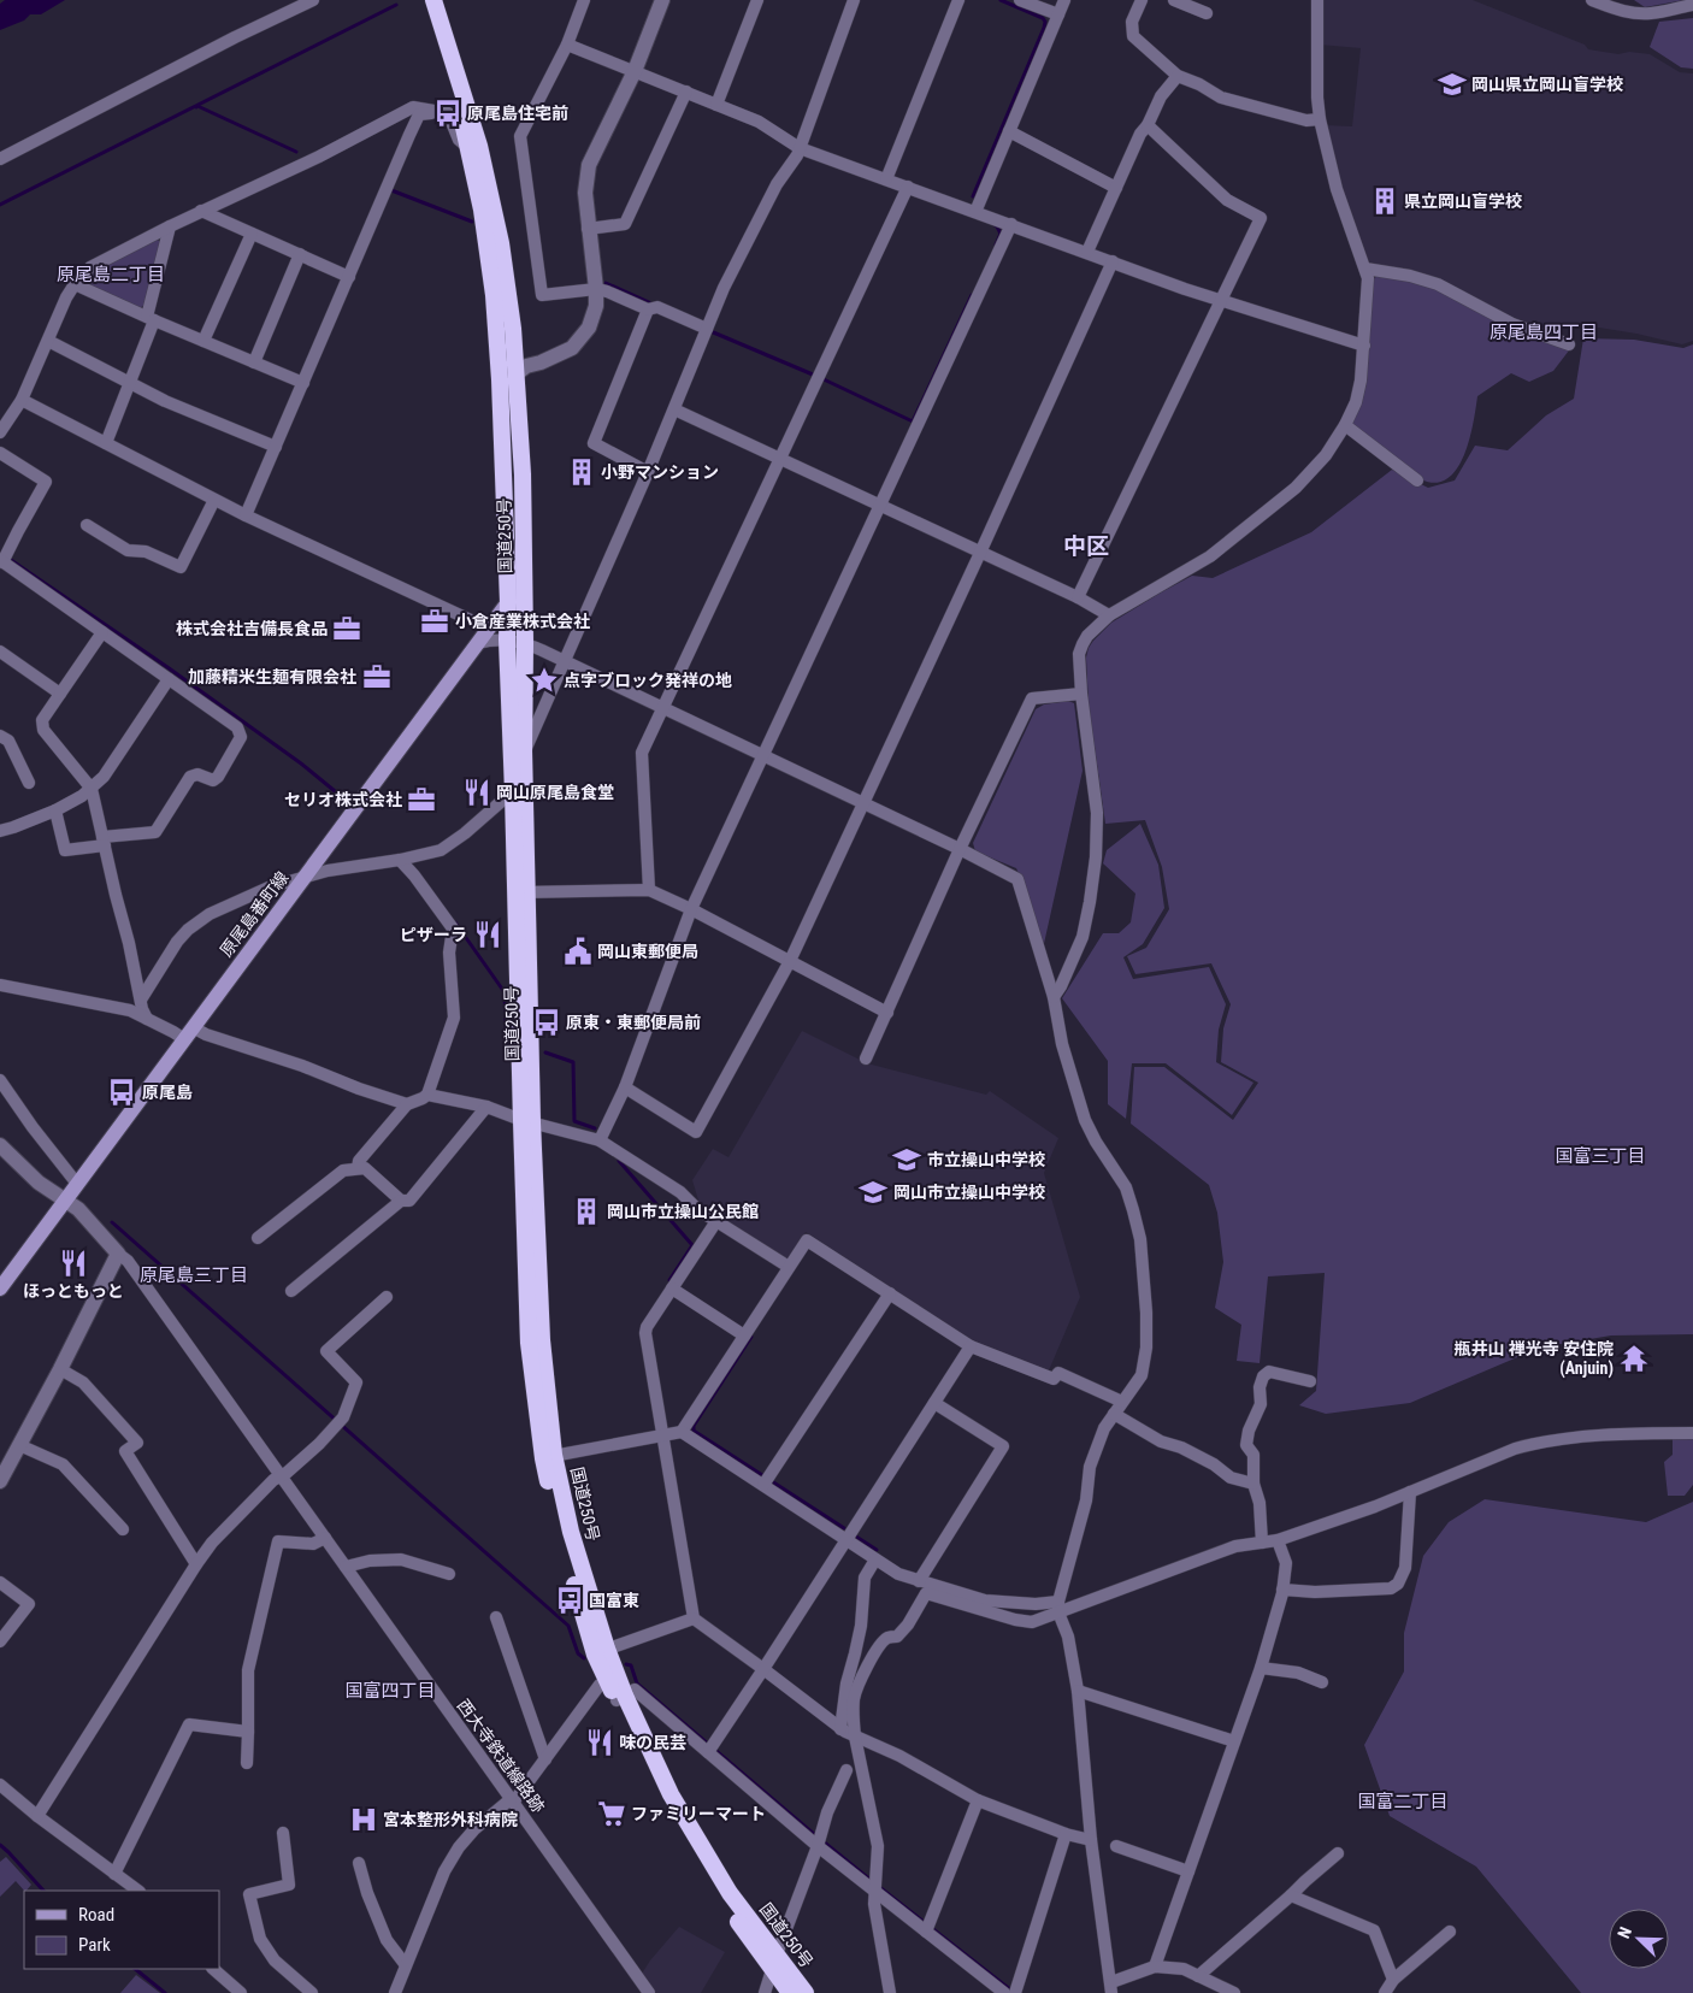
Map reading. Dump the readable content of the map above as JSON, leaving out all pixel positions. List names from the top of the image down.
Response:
{
  "streets": {
    "highway": ["国道250号"],
    "main road": ["原尾島番町線"],
    "street": ["西大寺鉄道線路跡"]
  },
  "crossings": [
    ["国道250号", "原尾島番町線"]
  ],
  "districts": [
    "原尾島二丁目",
    "原尾島四丁目",
    "中区",
    "国富三丁目",
    "原尾島三丁目",
    "国富四丁目",
    "国富二丁目"
  ],
  "places": {
    "school or university": ["岡山県立岡山盲学校", "市立操山中学校", "岡山市立操山中学校"],
    "bus stop": [
      "原尾島住宅前",
      "原東・東郵便局前",
      "原尾島",
      "国富東"
    ],
    "building": ["県立岡山盲学校", "小野マンション", "岡山市立操山公民館"],
    "office": [
      "小倉産業株式会社",
      "株式会社吉備長食品",
      "加藤精米生麺有限会社",
      "セリオ株式会社"
    ],
    "place": ["点字ブロック発祥の地"],
    "restaurant": [
      "岡山原尾島食堂",
      "ピザーラ",
      "ほっともっと",
      "味の民芸"
    ],
    "public building": ["岡山東郵便局"],
    "temple": ["瓶井山 禅光寺 安住院 (Anjuin)"],
    "supermarket": ["ファミリーマート"],
    "hospital": ["宮本整形外科病院"]
  },
  "legend": ["Road", "Park"],
  "north": "top left"
}
